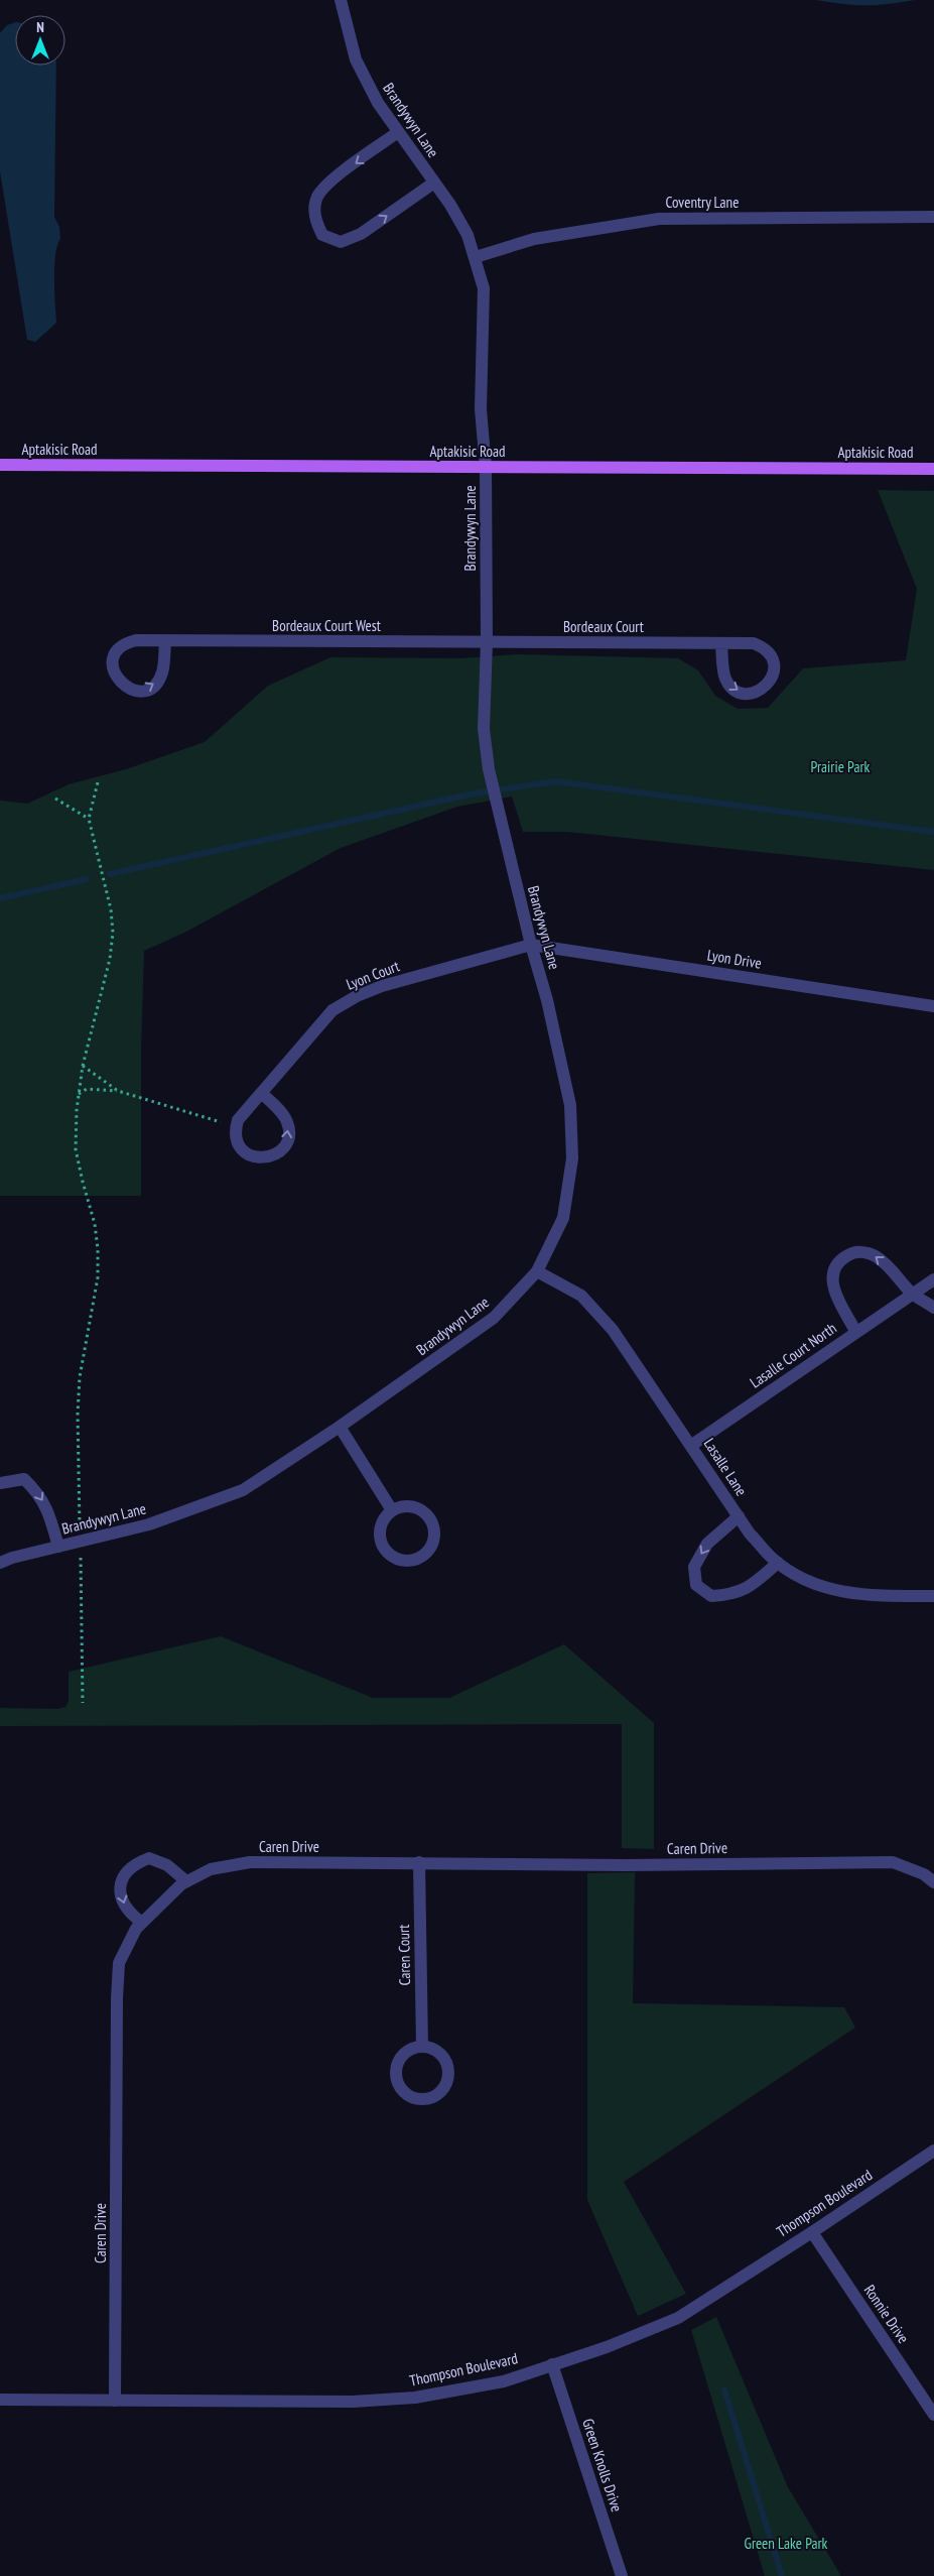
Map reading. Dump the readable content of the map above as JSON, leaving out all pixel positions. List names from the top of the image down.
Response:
{
  "streets": {
    "main road": ["Aptakisic Road"],
    "street": [
      "Brandywyn Lane",
      "Coventry Lane",
      "Bordeaux Court West",
      "Bordeaux Court",
      "Lyon Drive",
      "Lyon Court",
      "Lasalle Court North",
      "Lasalle Lane",
      "Caren Drive",
      "Caren Court",
      "Thompson Boulevard",
      "Ronnie Drive",
      "Green Knolls Drive"
    ]
  },
  "crossings": [
    ["Brandywyn Lane", "Coventry Lane"],
    ["Brandywyn Lane", "Aptakisic Road"],
    ["Brandywyn Lane", "Bordeaux Court West"],
    ["Brandywyn Lane", "Bordeaux Court"],
    ["Brandywyn Lane", "Lyon Drive"],
    ["Brandywyn Lane", "Lyon Court"],
    ["Brandywyn Lane", "Lasalle Lane"],
    ["Bordeaux Court West", "Bordeaux Court"],
    ["Lyon Drive", "Lyon Court"],
    ["Lasalle Court North", "Lasalle Lane"],
    ["Caren Drive", "Caren Court"],
    ["Caren Drive", "Thompson Boulevard"],
    ["Thompson Boulevard", "Ronnie Drive"],
    ["Thompson Boulevard", "Green Knolls Drive"]
  ],
  "parks": ["Prairie Park", "Green Lake Park"],
  "north": "top"
}
